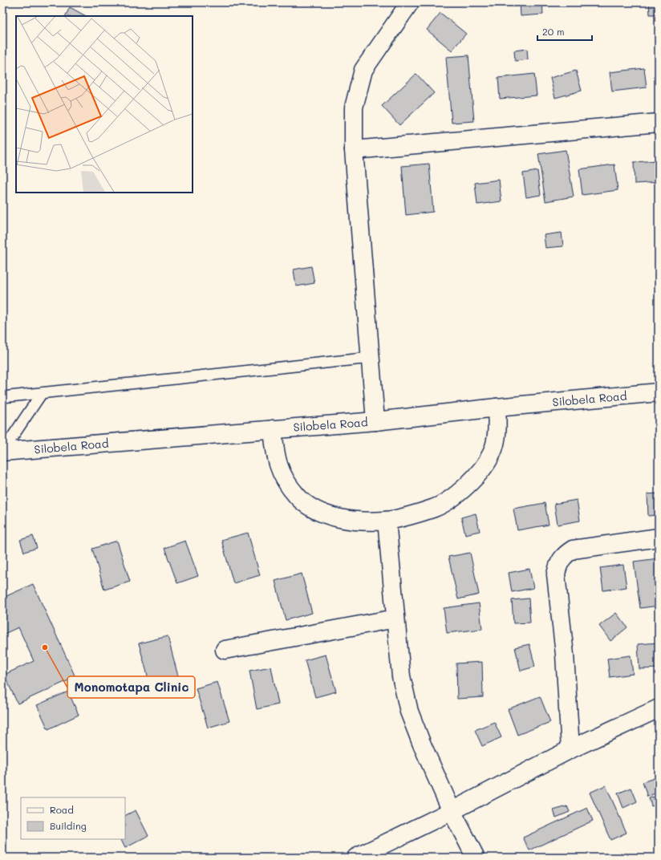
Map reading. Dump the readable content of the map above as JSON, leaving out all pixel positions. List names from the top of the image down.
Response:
{
  "streets": {
    "street": ["Silobela Road"]
  },
  "places": ["Monomotapa Clinic"],
  "legend": ["Road", "Building"],
  "scale_bar": "20 m"
}
